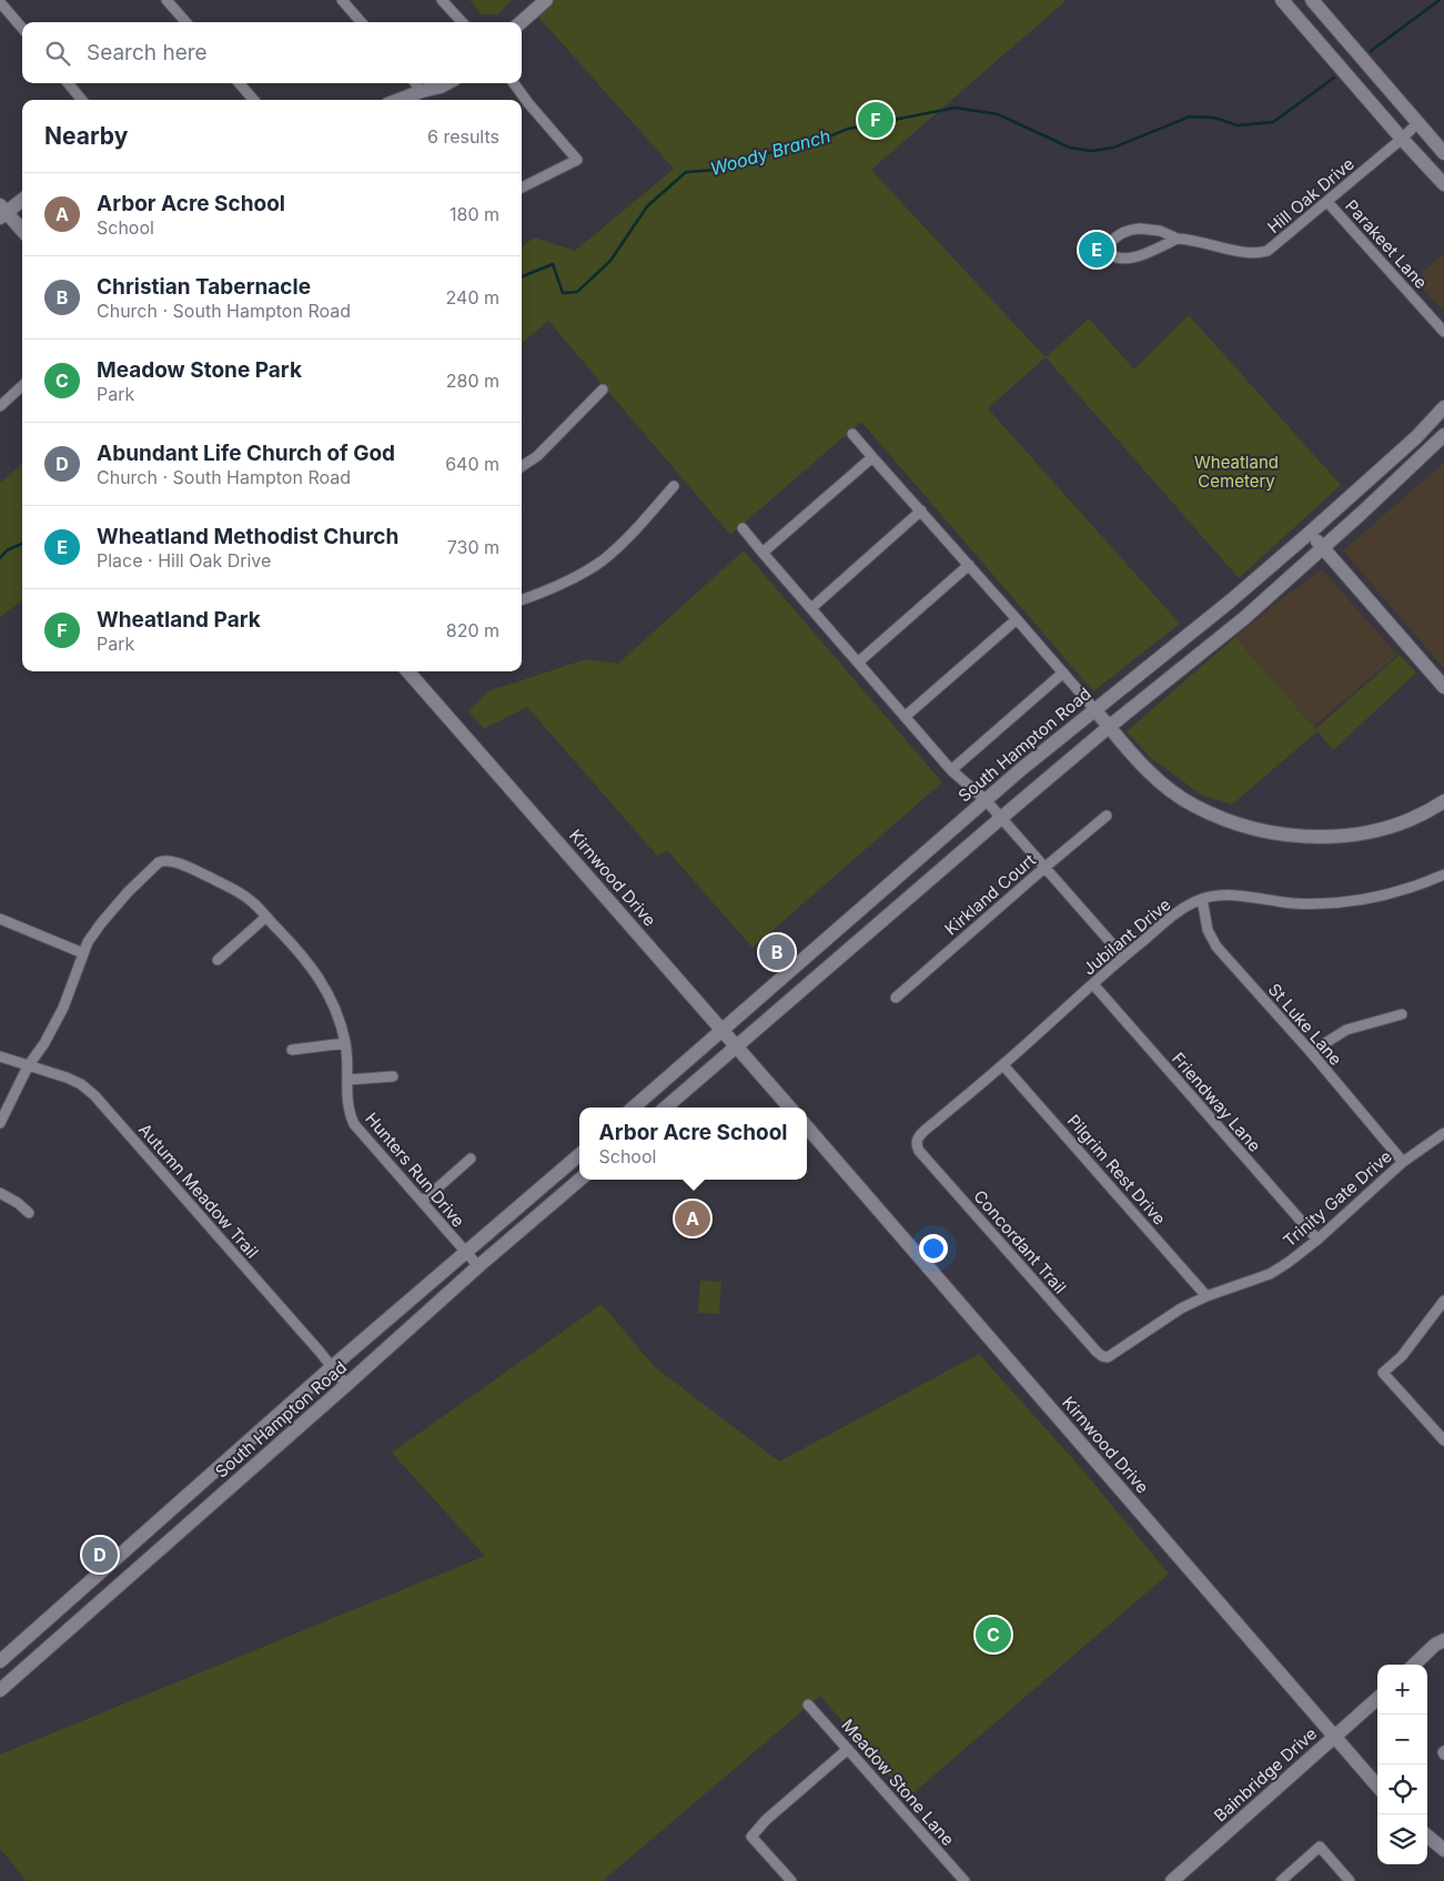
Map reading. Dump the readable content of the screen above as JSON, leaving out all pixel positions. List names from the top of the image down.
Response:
{
  "streets": {
    "main road": ["South Hampton Road", "Kirnwood Drive", "Bainbridge Drive"],
    "street": [
      "Hill Oak Drive",
      "Parakeet Lane",
      "Kirkland Court",
      "Jubilant Drive",
      "St Luke Lane",
      "Friendway Lane",
      "Hunters Run Drive",
      "Pilgrim Rest Drive",
      "Autumn Meadow Trail",
      "Trinity Gate Drive",
      "Concordant Trail",
      "Meadow Stone Lane"
    ]
  },
  "crossings": [
    ["Hill Oak Drive", "Parakeet Lane"],
    ["South Hampton Road", "Kirnwood Drive"],
    ["South Hampton Road", "Hunters Run Drive"],
    ["South Hampton Road", "Autumn Meadow Trail"],
    ["Kirnwood Drive", "Bainbridge Drive"],
    ["Jubilant Drive", "St Luke Lane"],
    ["Jubilant Drive", "Friendway Lane"],
    ["Jubilant Drive", "Pilgrim Rest Drive"],
    ["Jubilant Drive", "Concordant Trail"],
    ["St Luke Lane", "Trinity Gate Drive"],
    ["Friendway Lane", "Trinity Gate Drive"],
    ["Pilgrim Rest Drive", "Trinity Gate Drive"],
    ["Trinity Gate Drive", "Concordant Trail"]
  ],
  "water": ["Woody Branch"],
  "parks": ["Wheatland Cemetery"],
  "page": {
    "search": "Search here",
    "pins": [
      "F",
      "E",
      "B",
      "A",
      "D",
      "C"
    ],
    "heading": ["Nearby", "6 results"],
    "list": [
      {
        "mark": "A",
        "name": "Arbor Acre School",
        "note": "School",
        "value": "180 m"
      },
      {
        "mark": "B",
        "name": "Christian Tabernacle",
        "note": "Church · South Hampton Road",
        "value": "240 m"
      },
      {
        "mark": "C",
        "name": "Meadow Stone Park",
        "note": "Park",
        "value": "280 m"
      },
      {
        "mark": "D",
        "name": "Abundant Life Church of God",
        "note": "Church · South Hampton Road",
        "value": "640 m"
      },
      {
        "mark": "E",
        "name": "Wheatland Methodist Church",
        "note": "Place · Hill Oak Drive",
        "value": "730 m"
      },
      {
        "mark": "F",
        "name": "Wheatland Park",
        "note": "Park",
        "value": "820 m"
      }
    ],
    "popup": ["Arbor Acre School", "School"],
    "map_buttons": ["+", "−"]
  }
}
